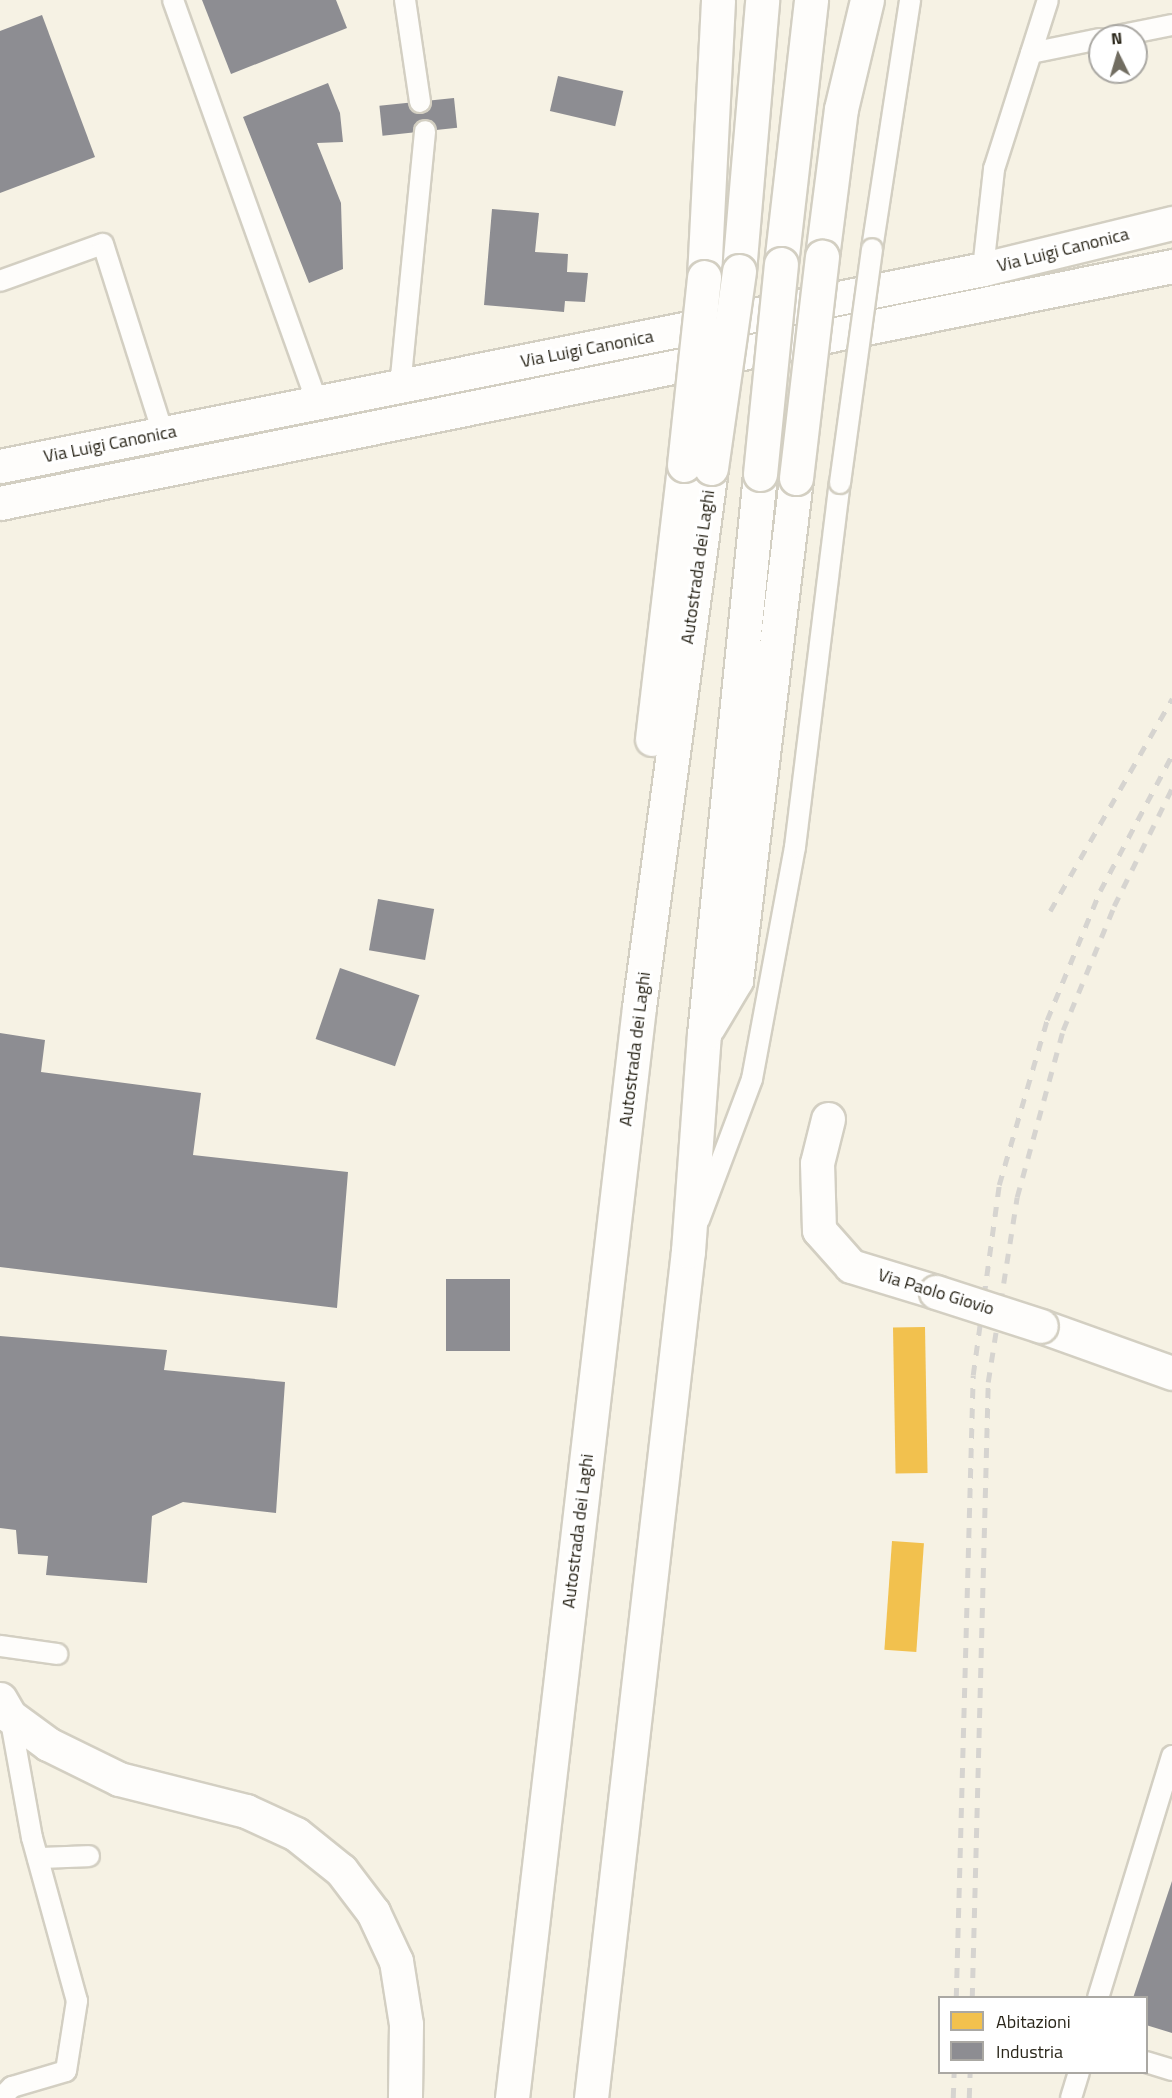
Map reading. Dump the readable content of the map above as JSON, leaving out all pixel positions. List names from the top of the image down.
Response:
{
  "streets": {
    "main road": ["Via Luigi Canonica", "Autostrada dei Laghi", "Via Paolo Giovio"]
  },
  "legend": ["Abitazioni", "Industria"],
  "north": "top"
}
